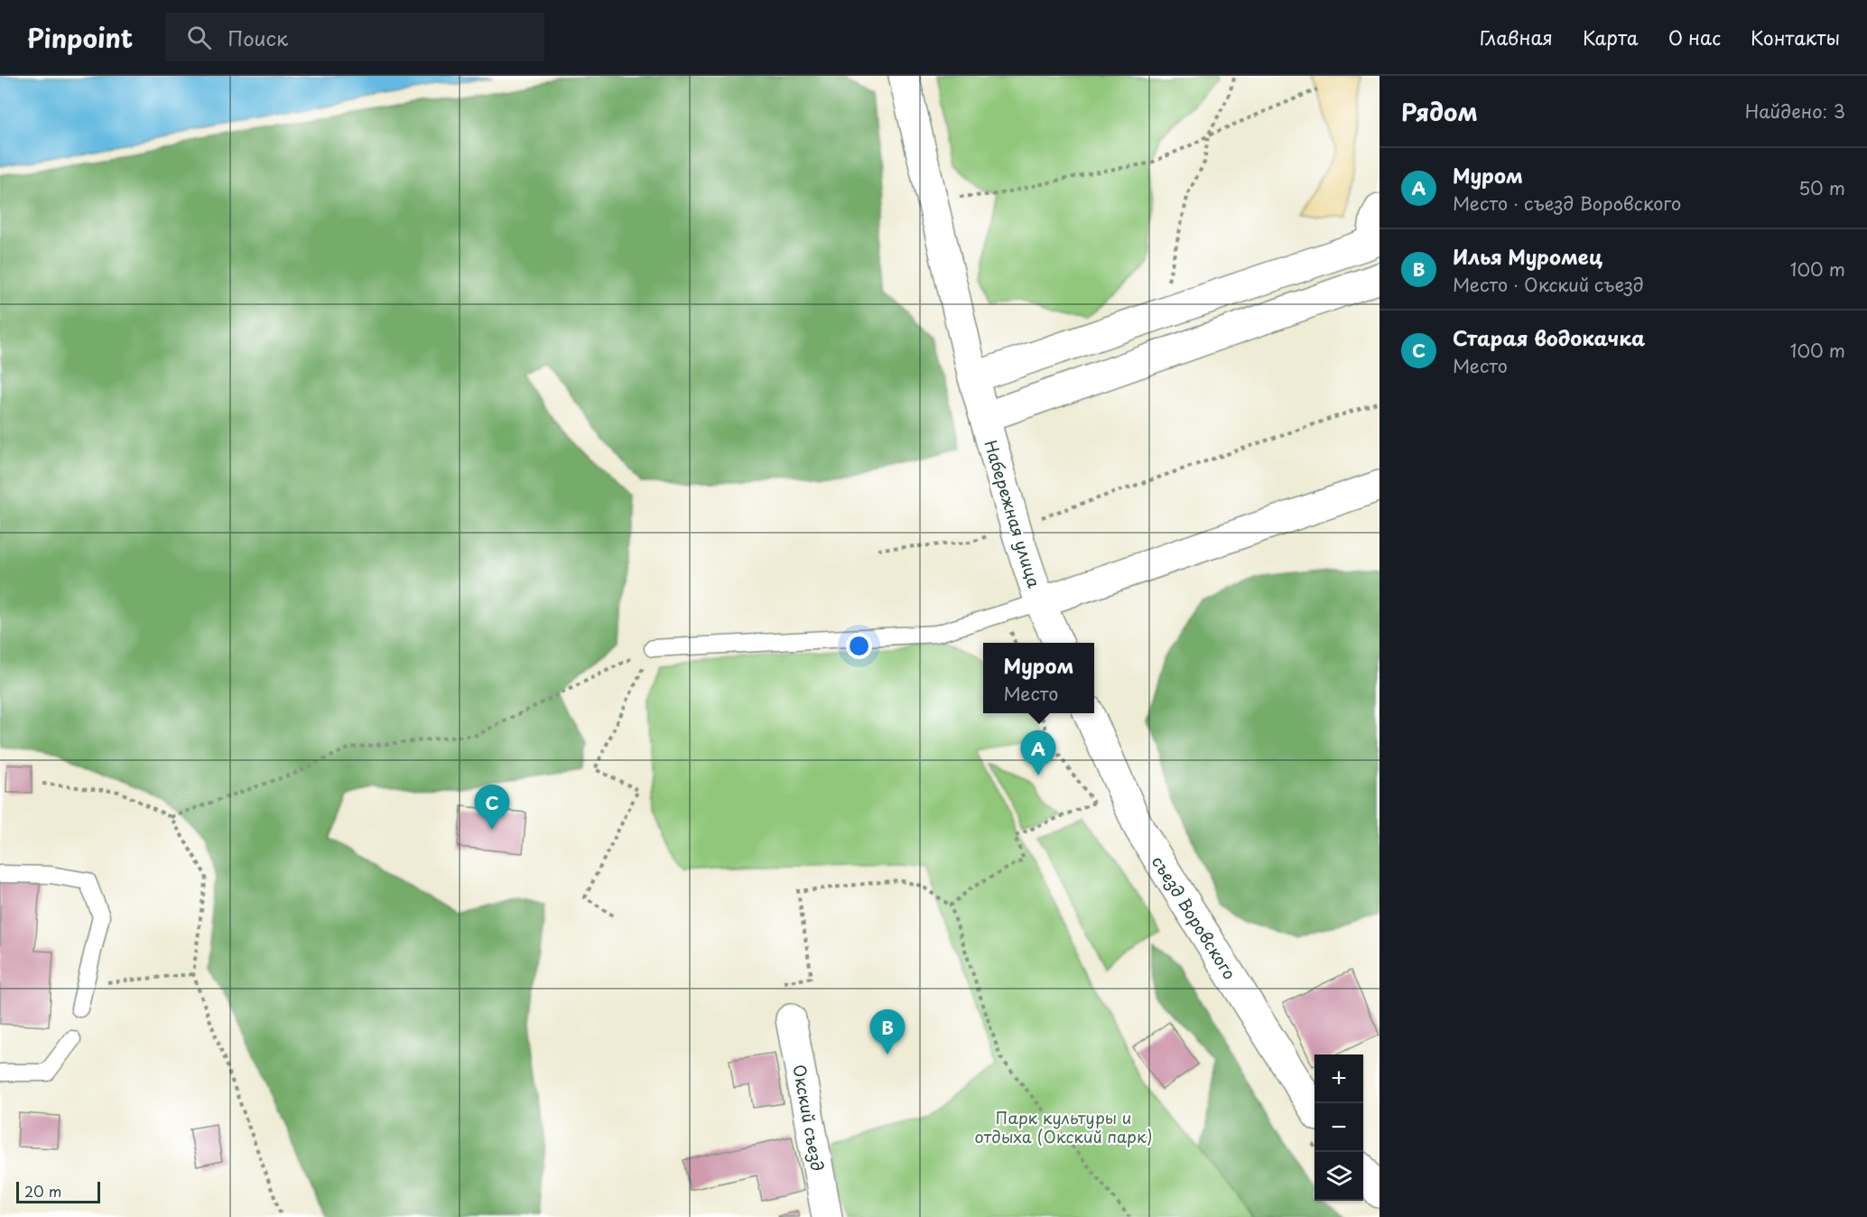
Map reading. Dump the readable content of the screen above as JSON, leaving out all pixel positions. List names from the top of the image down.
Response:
{
  "streets": {
    "street": ["Набережная улица", "съезд Воровского", "Окский съезд"]
  },
  "parks": ["Парк культуры и отдыха (Окский парк)"],
  "scale_bar": "20 m",
  "page": {
    "header": "Pinpoint",
    "search": "Поиск",
    "nav": [
      "Главная",
      "Карта",
      "О нас",
      "Контакты"
    ],
    "heading": ["Рядом", "Найдено: 3"],
    "list": [
      {
        "mark": "A",
        "name": "Муром",
        "note": "Место · съезд Воровского",
        "value": "50 m"
      },
      {
        "mark": "B",
        "name": "Илья Муромец",
        "note": "Место · Окский съезд",
        "value": "100 m"
      },
      {
        "mark": "C",
        "name": "Старая водокачка",
        "note": "Место",
        "value": "100 m"
      }
    ],
    "popup": ["Муром", "Место"],
    "pins": ["A", "C", "B"],
    "map_buttons": ["+", "−"],
    "scale": "20 m"
  }
}
